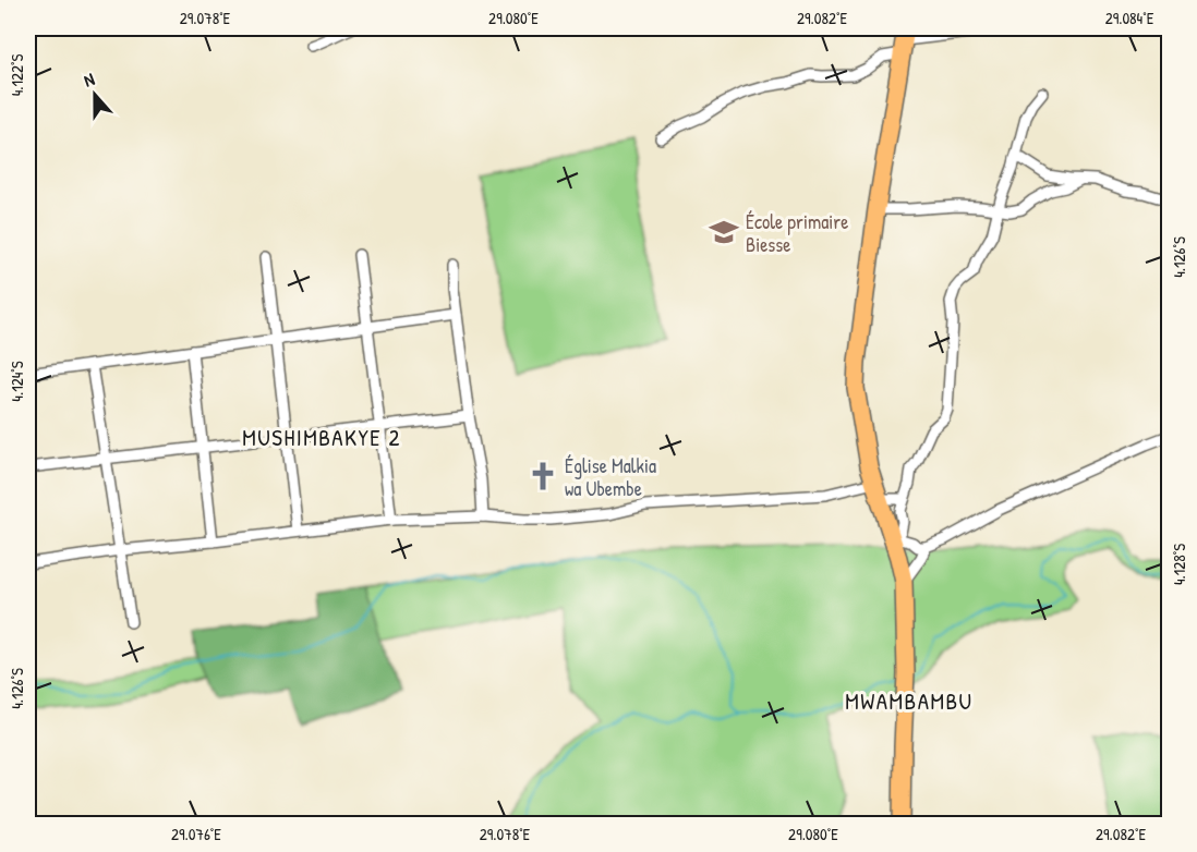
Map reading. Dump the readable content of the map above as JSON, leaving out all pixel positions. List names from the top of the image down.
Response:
{
  "districts": ["MUSHIMBAKYE 2", "MWAMBAMBU"],
  "places": {
    "school or university": ["École primaire Biesse"],
    "church": ["Église Malkia wa Ubembe"]
  },
  "north": "top",
  "coordinates": [
    "29.078°E",
    "29.080°E",
    "29.082°E",
    "29.084°E",
    "4.122°S",
    "4.126°S",
    "4.124°S",
    "4.128°S",
    "29.076°E"
  ]
}
